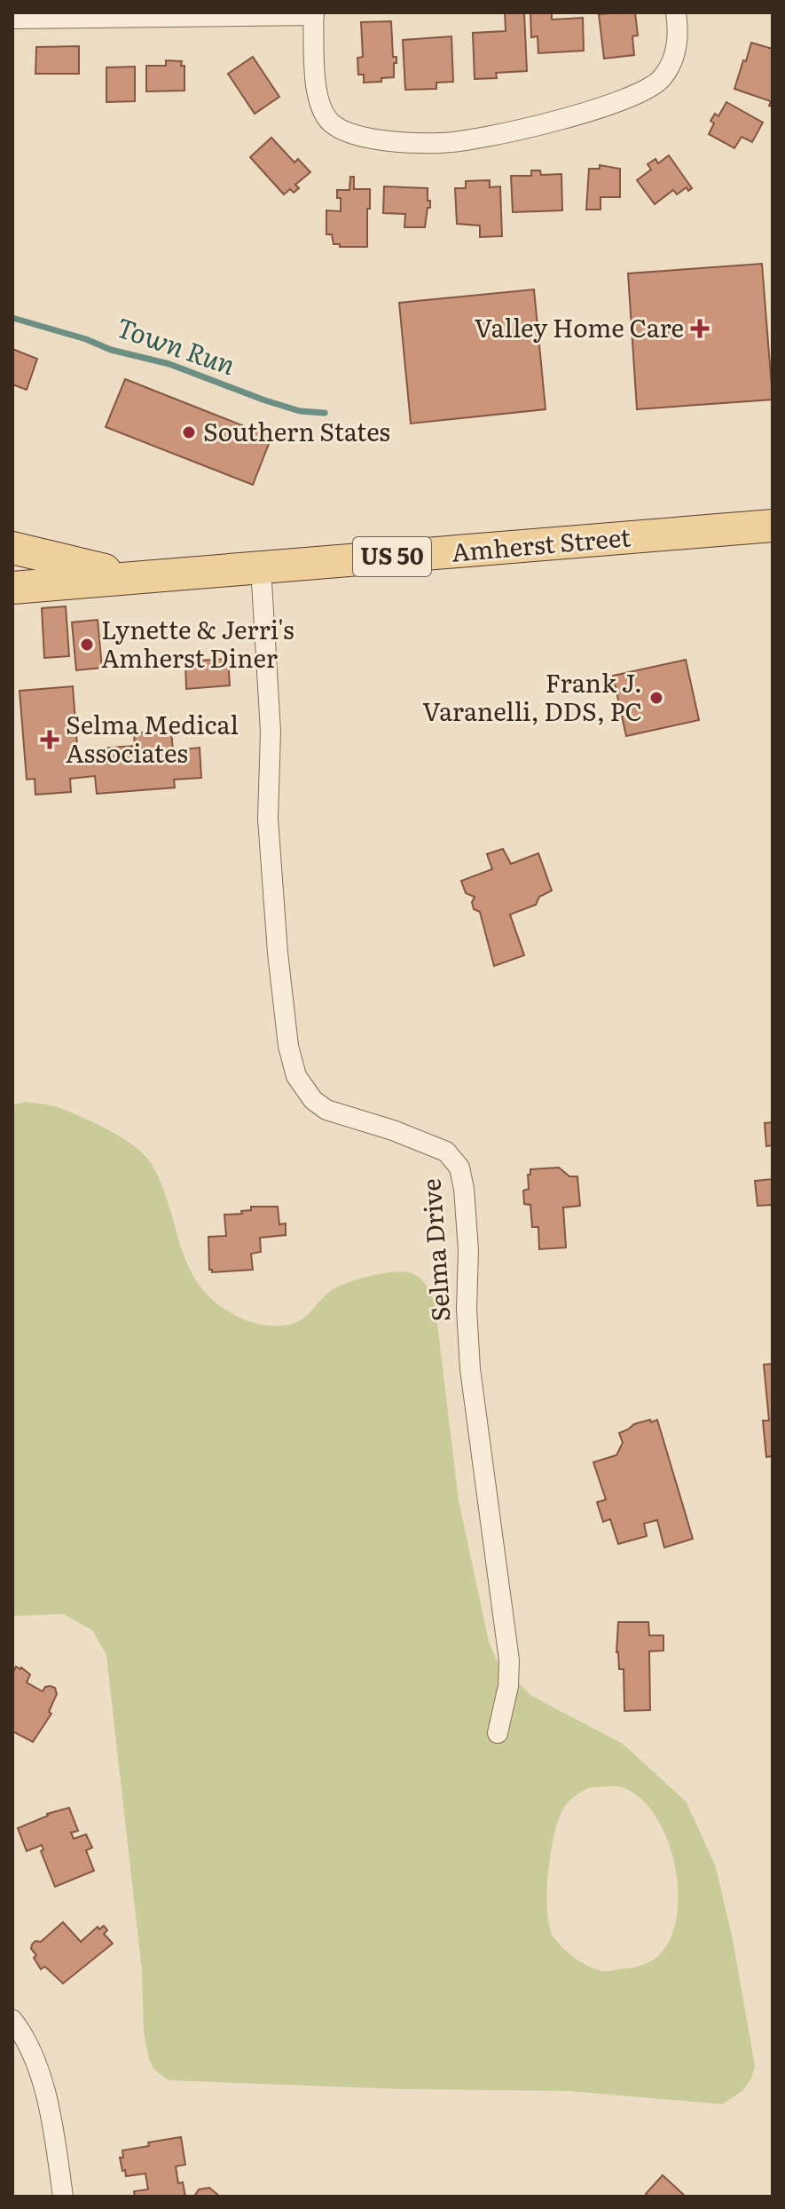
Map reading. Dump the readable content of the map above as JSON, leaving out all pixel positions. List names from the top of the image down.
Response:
{
  "streets": {
    "main road": ["Amherst Street", "US 50"],
    "street": ["Selma Drive"]
  },
  "crossings": [
    ["Amherst Street", "US 50"],
    ["Amherst Street", "Selma Drive"]
  ],
  "water": ["Town Run"],
  "places": {
    "health": ["Valley Home Care", "Selma Medical Associates"],
    "other": ["Southern States", "Lynette & Jerri's Amherst Diner", "Frank J. Varanelli, DDS, PC"]
  }
}
